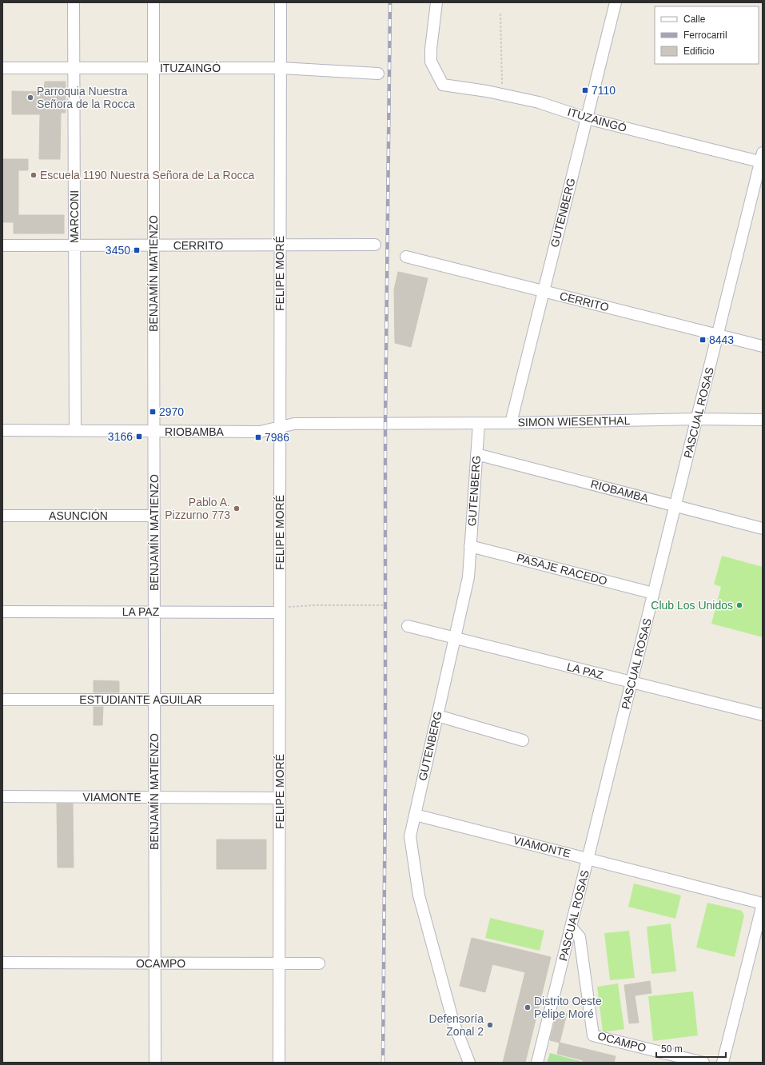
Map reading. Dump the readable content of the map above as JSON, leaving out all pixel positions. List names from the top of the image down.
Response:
{
  "streets": {
    "street": [
      "ITUZAINGÓ",
      "GUTENBERG",
      "MARCONI",
      "CERRITO",
      "BENJAMÍN MATIENZO",
      "FELIPE MORÉ",
      "PASCUAL ROSAS",
      "SIMON WIESENTHAL",
      "RIOBAMBA",
      "ASUNCIÓN",
      "PASAJE RACEDO",
      "LA PAZ",
      "ESTUDIANTE AGUILAR",
      "VIAMONTE",
      "OCAMPO"
    ]
  },
  "crossings": [
    ["ITUZAINGÓ", "GUTENBERG"],
    ["ITUZAINGÓ", "MARCONI"],
    ["ITUZAINGÓ", "BENJAMÍN MATIENZO"],
    ["ITUZAINGÓ", "FELIPE MORÉ"],
    ["ITUZAINGÓ", "PASCUAL ROSAS"],
    ["GUTENBERG", "CERRITO"],
    ["GUTENBERG", "SIMON WIESENTHAL"],
    ["GUTENBERG", "RIOBAMBA"],
    ["GUTENBERG", "PASAJE RACEDO"],
    ["GUTENBERG", "LA PAZ"],
    ["GUTENBERG", "VIAMONTE"],
    ["MARCONI", "CERRITO"],
    ["MARCONI", "RIOBAMBA"],
    ["CERRITO", "BENJAMÍN MATIENZO"],
    ["CERRITO", "FELIPE MORÉ"],
    ["CERRITO", "PASCUAL ROSAS"],
    ["BENJAMÍN MATIENZO", "RIOBAMBA"],
    ["BENJAMÍN MATIENZO", "ASUNCIÓN"],
    ["BENJAMÍN MATIENZO", "LA PAZ"],
    ["BENJAMÍN MATIENZO", "ESTUDIANTE AGUILAR"],
    ["BENJAMÍN MATIENZO", "VIAMONTE"],
    ["BENJAMÍN MATIENZO", "OCAMPO"],
    ["FELIPE MORÉ", "RIOBAMBA"],
    ["FELIPE MORÉ", "LA PAZ"],
    ["FELIPE MORÉ", "ESTUDIANTE AGUILAR"],
    ["FELIPE MORÉ", "VIAMONTE"],
    ["FELIPE MORÉ", "OCAMPO"],
    ["PASCUAL ROSAS", "SIMON WIESENTHAL"],
    ["PASCUAL ROSAS", "RIOBAMBA"],
    ["PASCUAL ROSAS", "PASAJE RACEDO"],
    ["PASCUAL ROSAS", "LA PAZ"],
    ["PASCUAL ROSAS", "VIAMONTE"],
    ["PASCUAL ROSAS", "OCAMPO"],
    ["SIMON WIESENTHAL", "RIOBAMBA"]
  ],
  "places": {
    "transit": [
      "7110",
      "3450",
      "8443",
      "2970",
      "3166",
      "7986"
    ],
    "other": [
      "Parroquia Nuestra Señora de la Rocca",
      "Escuela 1190 Nuestra Señora de La Rocca",
      "Pablo A. Pizzurno 773",
      "Club Los Unidos",
      "Distrito Oeste Pelipe Moré",
      "Defensoría Zonal 2"
    ]
  },
  "legend": ["Calle", "Ferrocarril", "Edificio"],
  "scale_bar": "50 m"
}
